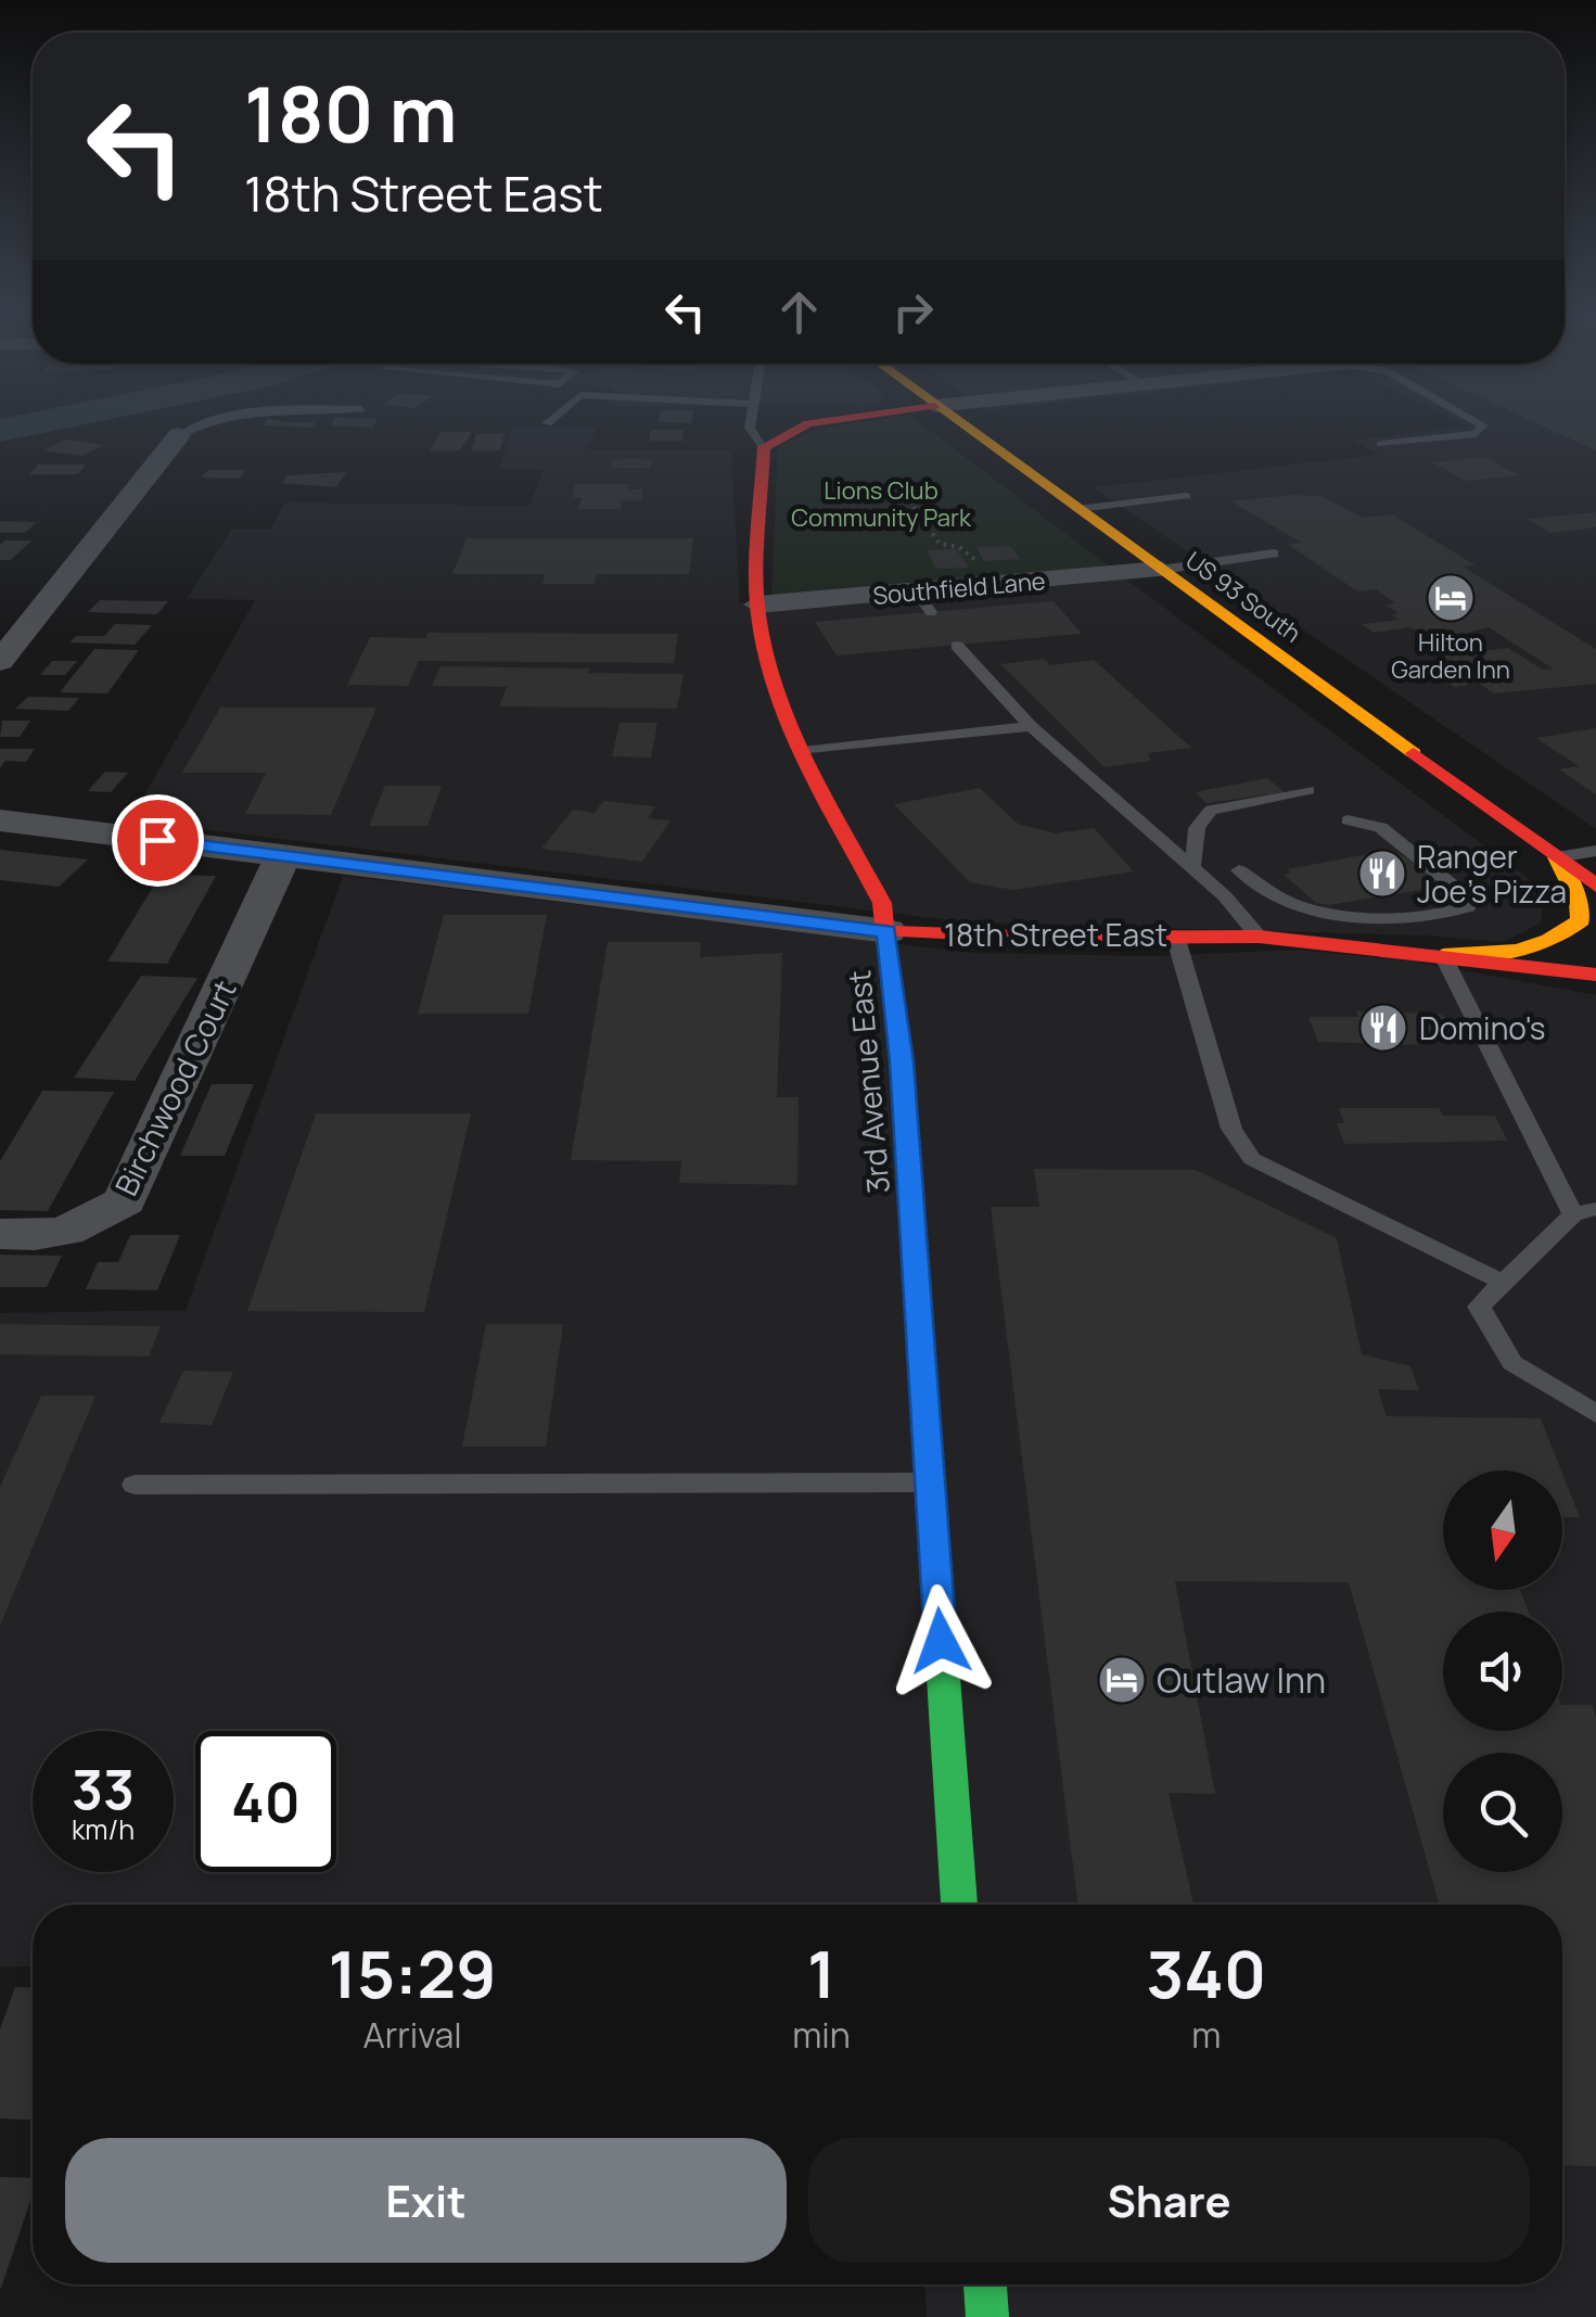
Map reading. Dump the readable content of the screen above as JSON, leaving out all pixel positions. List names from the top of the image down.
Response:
{
  "streets": {
    "street": [
      "Southfield Lane",
      "US 93 South",
      "18th Street East",
      "3rd Avenue East",
      "Birchwood Court"
    ]
  },
  "crossings": [
    ["Southfield Lane", "US 93 South"],
    ["Southfield Lane", "3rd Avenue East"],
    ["18th Street East", "3rd Avenue East"],
    ["18th Street East", "Birchwood Court"]
  ],
  "parks": ["Lions Club Community Park"],
  "places": {
    "hotel": ["Hilton Garden Inn", "Outlaw Inn"],
    "restaurant": ["Ranger Joe's Pizza", "Domino's"]
  },
  "north": "bottom",
  "page": {
    "turn": ["180 m", "18th Street East"],
    "speed": "33 km/h",
    "limit": "40",
    "eta": [
      "15:29",
      "Arrival",
      "1",
      "min",
      "340",
      "m"
    ],
    "buttons": ["Exit", "Share"]
  }
}
